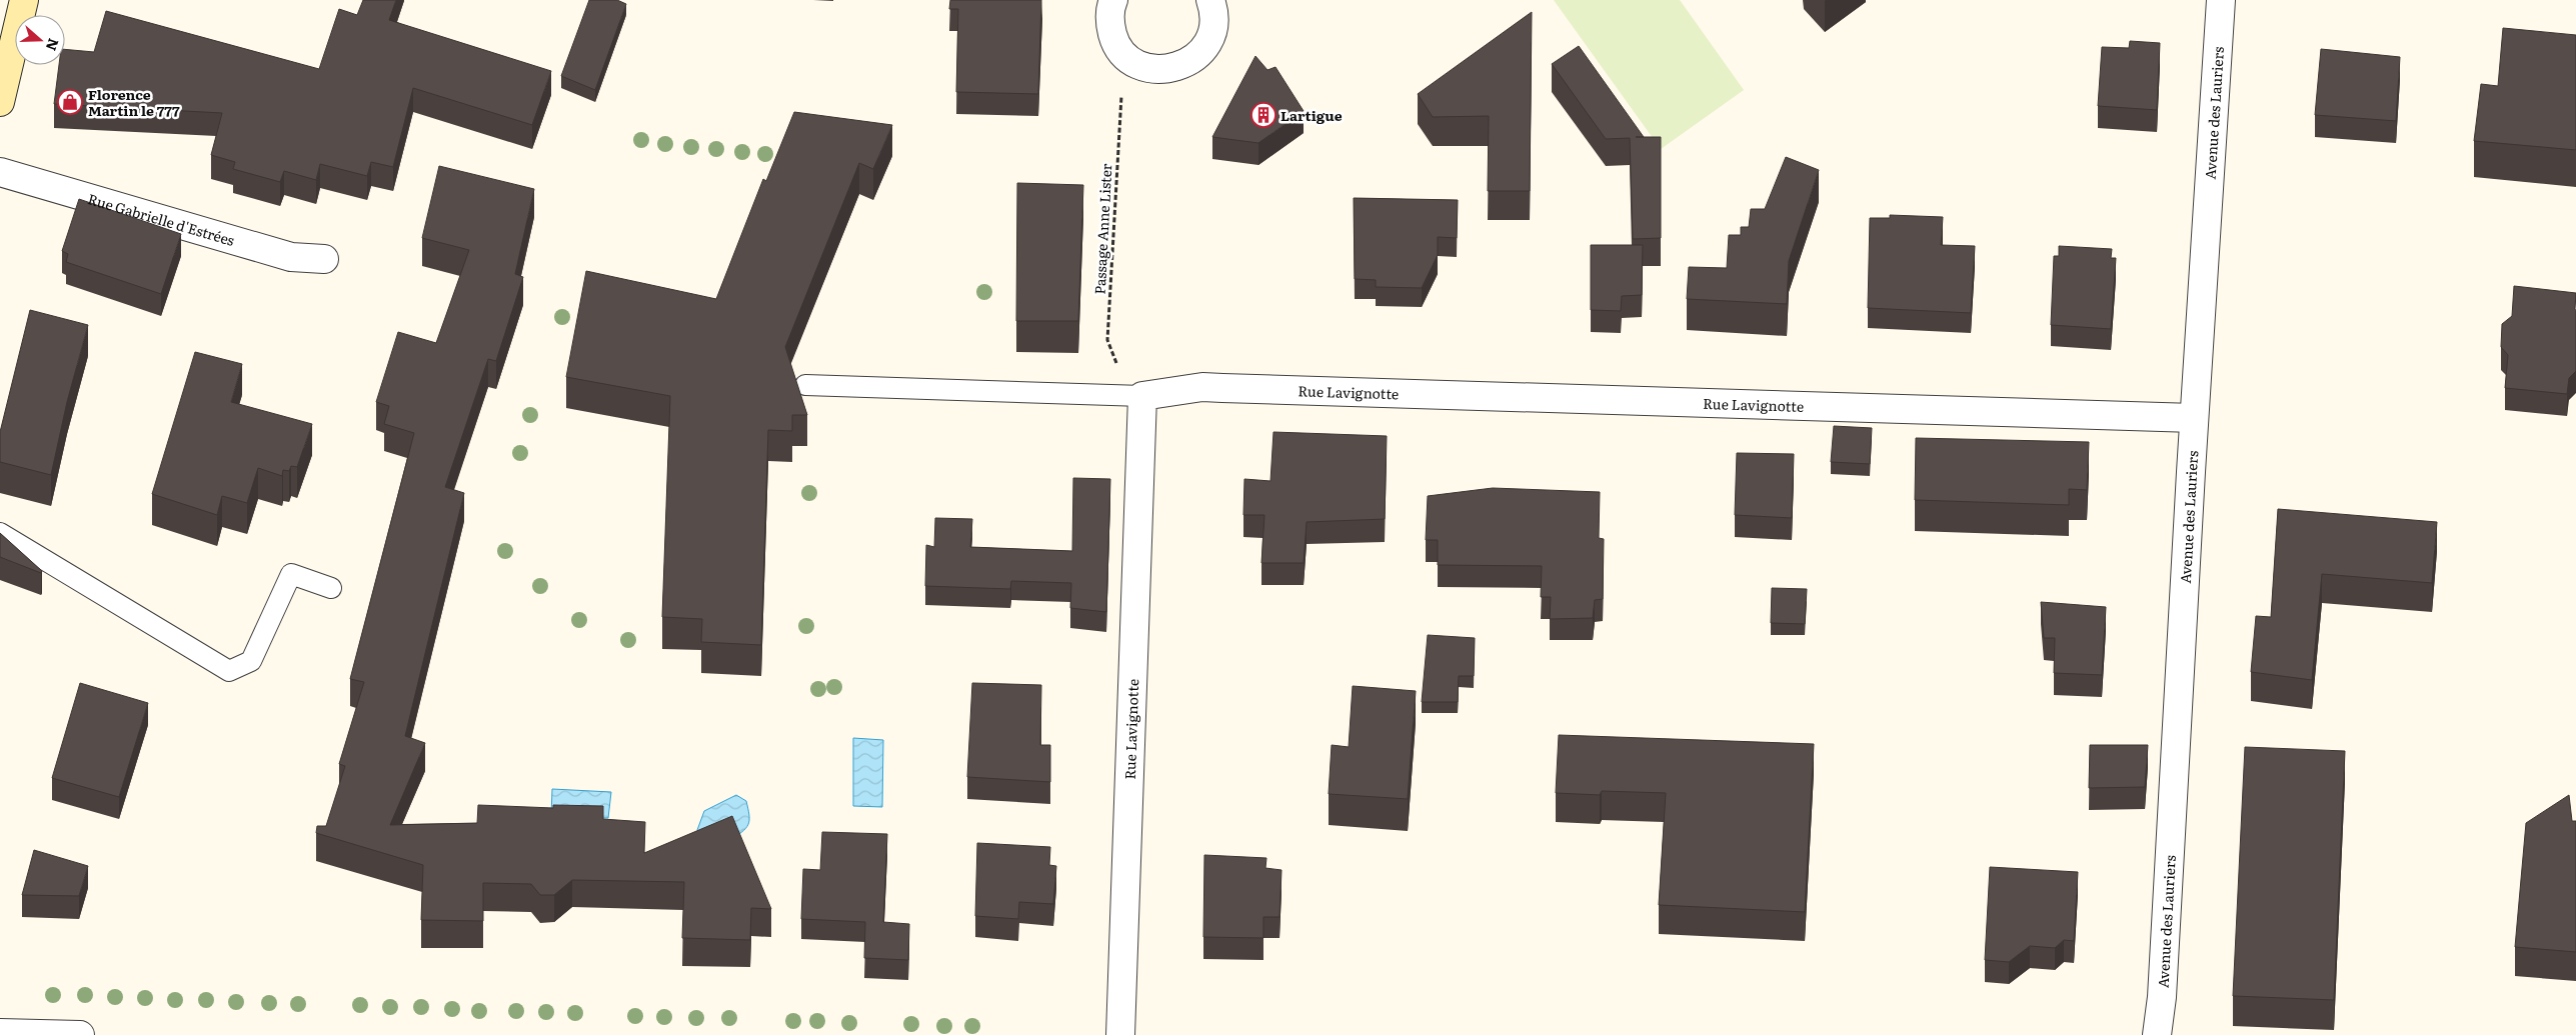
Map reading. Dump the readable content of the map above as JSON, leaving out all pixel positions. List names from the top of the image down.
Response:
{
  "streets": {
    "street": ["Avenue des Lauriers", "Rue Gabrielle d'Estrées", "Rue Lavignotte"],
    "path": ["Passage Anne Lister"]
  },
  "crossings": [
    ["Avenue des Lauriers", "Rue Lavignotte"],
    ["Passage Anne Lister", "Rue Lavignotte"]
  ],
  "places": {
    "shop": ["Florence Martin le 777"],
    "building": ["Lartigue"]
  },
  "north": "right"
}
